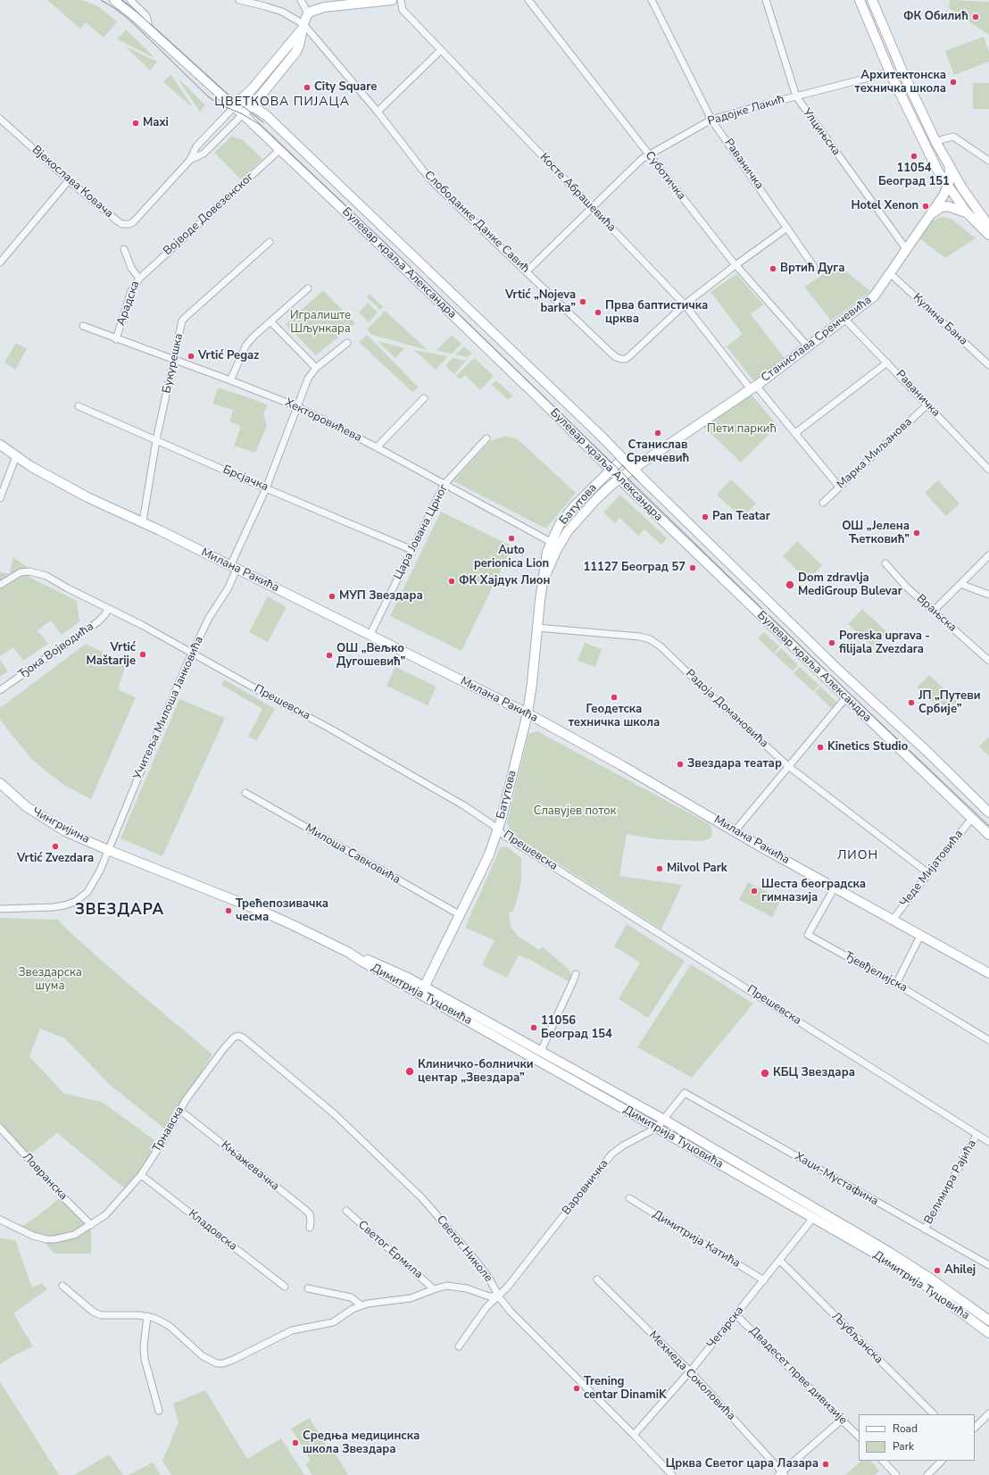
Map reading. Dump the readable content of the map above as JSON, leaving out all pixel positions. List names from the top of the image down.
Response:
{
  "streets": {
    "main road": [
      "Булевар краља Александра",
      "Станислава Сремчевића",
      "Батутова",
      "Милана Ракића",
      "Чингријина",
      "Димитрија Туцовића"
    ],
    "street": [
      "Радојке Лакић",
      "Улцињска",
      "Раваничка",
      "Суботичка",
      "Вјекослава Ковача",
      "Косте Абрашевића",
      "Војводе Довезенског",
      "Слободанке Данке Савић",
      "Арадска",
      "Кулина Бана",
      "Букурешка",
      "Хекторовићева",
      "Марка Миљанова",
      "Брсјачка",
      "Цара Јована Црног",
      "Врањска",
      "Ђока Војводића",
      "Прешевска",
      "Учитеља Милоша Јанковића",
      "Радоја Домановића",
      "Милоша Савковића",
      "Чеде Мијатовића",
      "Ђевђелијска",
      "Трнавска",
      "Књажевачка",
      "Ловранска",
      "Хаџи-Мустафина",
      "Велимира Рајића",
      "Варовничка",
      "Кладовска",
      "Димитрија Катића",
      "Светог Николе",
      "Светог Ермила",
      "Чегарска",
      "Љубљанска",
      "Мехмеда Соколовића",
      "Двадесет прве дивизије"
    ]
  },
  "crossings": [
    ["Радојке Лакић", "Улцињска"],
    ["Радојке Лакић", "Раваничка"],
    ["Радојке Лакић", "Суботичка"],
    ["Радојке Лакић", "Косте Абрашевића"],
    ["Радојке Лакић", "Слободанке Данке Савић"],
    ["Улцињска", "Станислава Сремчевића"],
    ["Раваничка", "Станислава Сремчевића"],
    ["Раваничка", "Марка Миљанова"],
    ["Суботичка", "Станислава Сремчевића"],
    ["Вјекослава Ковача", "Булевар краља Александра"],
    ["Косте Абрашевића", "Слободанке Данке Савић"],
    ["Косте Абрашевића", "Станислава Сремчевића"],
    ["Косте Абрашевића", "Марка Миљанова"],
    ["Војводе Довезенског", "Булевар краља Александра"],
    ["Војводе Довезенског", "Арадска"],
    ["Булевар краља Александра", "Станислава Сремчевића"],
    ["Булевар краља Александра", "Батутова"],
    ["Булевар краља Александра", "Чеде Мијатовића"],
    ["Арадска", "Хекторовићева"],
    ["Кулина Бана", "Станислава Сремчевића"],
    ["Станислава Сремчевића", "Батутова"],
    ["Букурешка", "Хекторовићева"],
    ["Букурешка", "Брсјачка"],
    ["Букурешка", "Милана Ракића"],
    ["Хекторовићева", "Батутова"],
    ["Хекторовићева", "Цара Јована Црног"],
    ["Хекторовићева", "Учитеља Милоша Јанковића"],
    ["Брсјачка", "Цара Јована Црног"],
    ["Брсјачка", "Учитеља Милоша Јанковића"],
    ["Батутова", "Милана Ракића"],
    ["Батутова", "Прешевска"],
    ["Батутова", "Радоја Домановића"],
    ["Батутова", "Милоша Савковића"],
    ["Батутова", "Димитрија Туцовића"],
    ["Цара Јована Црног", "Милана Ракића"],
    ["Милана Ракића", "Учитеља Милоша Јанковића"],
    ["Милана Ракића", "Чеде Мијатовића"],
    ["Милана Ракића", "Ђевђелијска"],
    ["Ђока Војводића", "Прешевска"],
    ["Прешевска", "Учитеља Милоша Јанковића"],
    ["Прешевска", "Велимира Рајића"],
    ["Учитеља Милоша Јанковића", "Чингријина"],
    ["Учитеља Милоша Јанковића", "Димитрија Туцовића"],
    ["Радоја Домановића", "Чеде Мијатовића"],
    ["Чингријина", "Димитрија Туцовића"],
    ["Димитрија Туцовића", "Варовничка"],
    ["Димитрија Туцовића", "Чегарска"],
    ["Трнавска", "Књажевачка"],
    ["Трнавска", "Ловранска"],
    ["Трнавска", "Кладовска"],
    ["Трнавска", "Светог Николе"],
    ["Хаџи-Мустафина", "Велимира Рајића"],
    ["Хаџи-Мустафина", "Варовничка"],
    ["Варовничка", "Светог Николе"],
    ["Варовничка", "Светог Ермила"],
    ["Димитрија Катића", "Чегарска"],
    ["Светог Николе", "Светог Ермила"],
    ["Светог Николе", "Чегарска"],
    ["Чегарска", "Љубљанска"],
    ["Чегарска", "Мехмеда Соколовића"],
    ["Чегарска", "Двадесет прве дивизије"]
  ],
  "districts": ["ЦВЕТКОВА ПИЈАЦА", "ЛИОН", "ЗВЕЗДАРА"],
  "parks": [
    "Игралиште Шљункара",
    "Пети паркић",
    "Славујев поток",
    "Звездарска шума"
  ],
  "places": [
    "ФК Обилић",
    "Архитектонска техничка школа",
    "City Square",
    "Maxi",
    "11054 Београд 151",
    "Hotel Xenon",
    "Вртић Дуга",
    "Vrtić „Nojeva barka”",
    "Прва баптистичка црква",
    "Vrtić Pegaz",
    "Станислав Сремчевић",
    "Pan Teatar",
    "ОШ „Јелена Ћетковић”",
    "Auto perionica Lion",
    "11127 Београд 57",
    "ФК Хајдук Лион",
    "Dom zdravlja MediGroup Bulevar",
    "МУП Звездара",
    "Poreska uprava - filijala Zvezdara",
    "Vrtić Maštarije",
    "ОШ „Вељко Дугошевић”",
    "Геодетска техничка школа",
    "ЈП „Путеви Србије”",
    "Kinetics Studio",
    "Звездара театар",
    "Vrtić Zvezdara",
    "Milvol Park",
    "Шеста београдска гимназија",
    "Трећепозивачка чесма",
    "11056 Београд 154",
    "Клиничко-болнички центар „Звездара”",
    "КБЦ Звездара",
    "Ahilej",
    "Trening centar DinamiK",
    "Средња медицинска школа Звездара",
    "Црква Светог цара Лазара"
  ],
  "legend": ["Road", "Park"]
}
